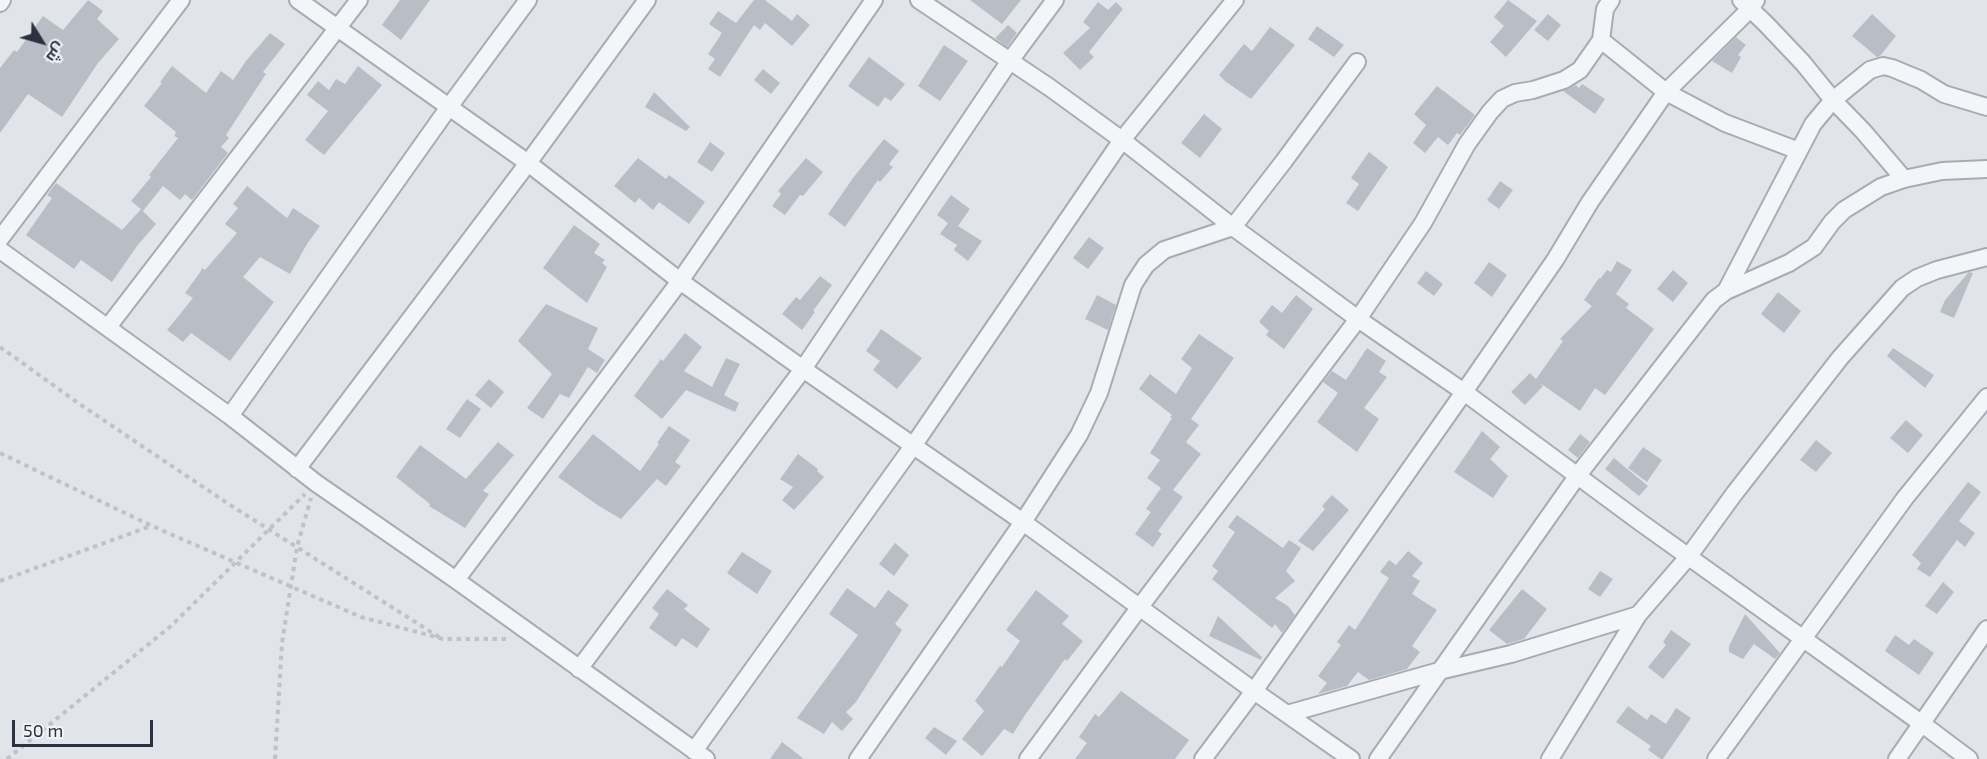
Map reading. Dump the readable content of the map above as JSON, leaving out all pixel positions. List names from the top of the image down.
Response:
{
  "scale_bar": "50 m",
  "north": "bottom right"
}
